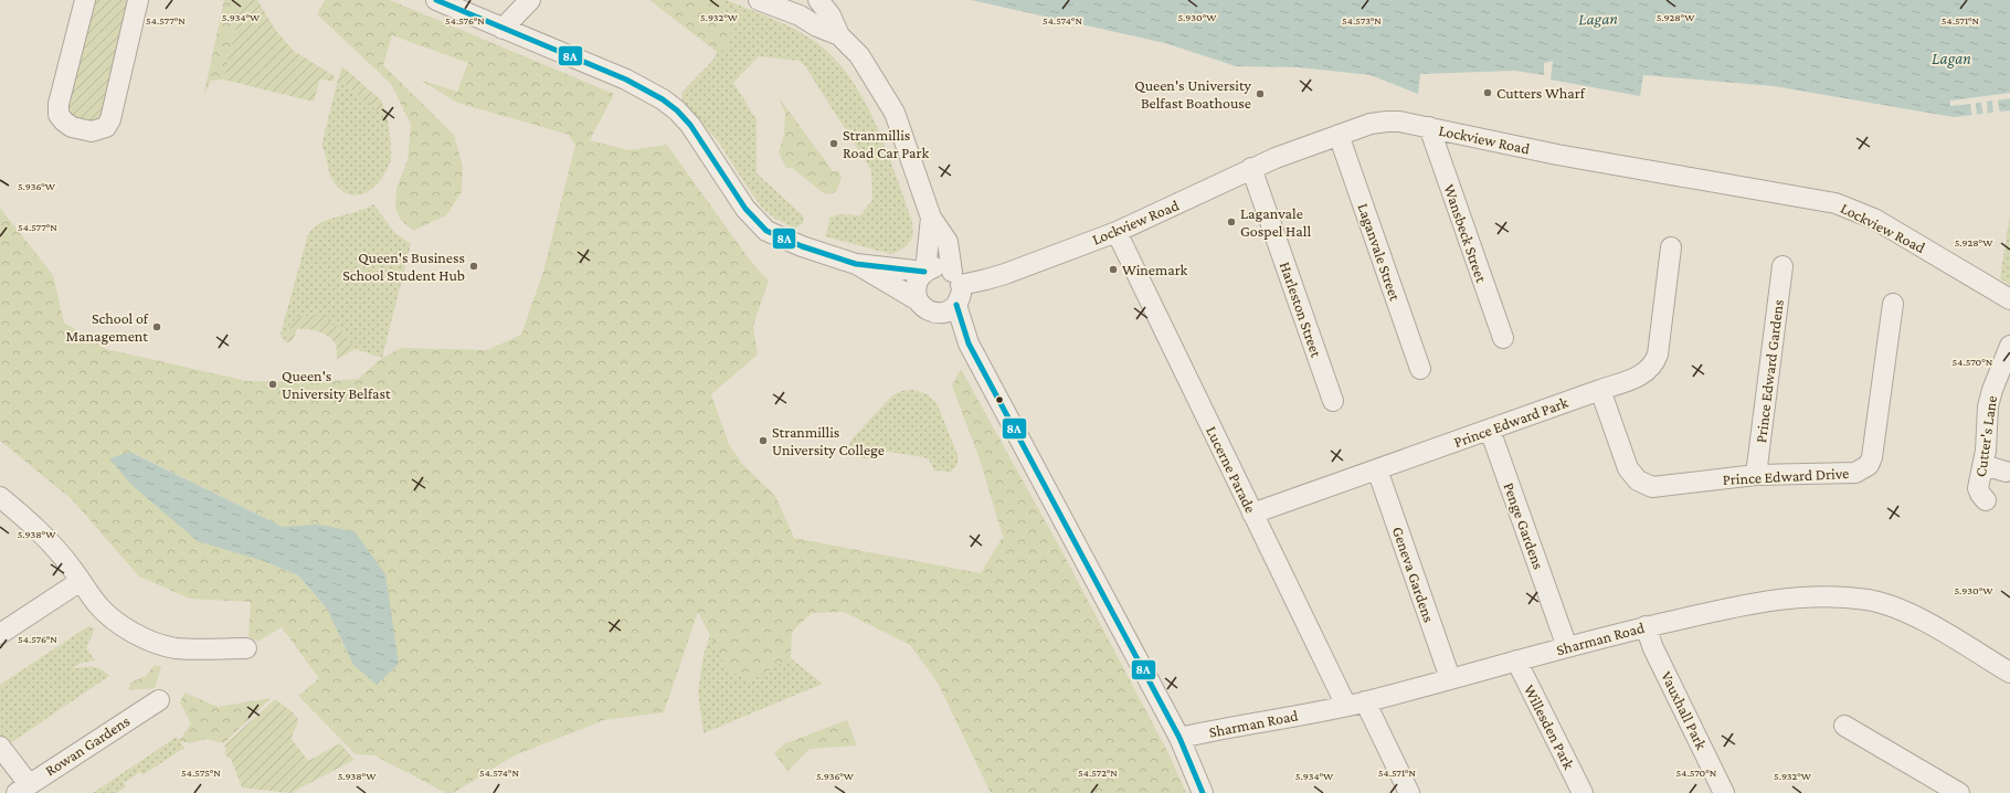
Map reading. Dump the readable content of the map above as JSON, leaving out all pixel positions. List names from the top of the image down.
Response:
{
  "streets": {
    "street": [
      "Lockview Road",
      "Wansbeck Street",
      "Laganvale Street",
      "Harleston Street",
      "Prince Edward Gardens",
      "Prince Edward Park",
      "Cutter's Lane",
      "Lucerne Parade",
      "Prince Edward Drive",
      "Penge Gardens",
      "Geneva Gardens",
      "Sharman Road",
      "Vauxhall Park",
      "Willesden Park",
      "Rowan Gardens"
    ]
  },
  "crossings": [
    ["Lockview Road", "Wansbeck Street"],
    ["Lockview Road", "Laganvale Street"],
    ["Lockview Road", "Harleston Street"],
    ["Lockview Road", "Lucerne Parade"],
    ["Prince Edward Gardens", "Prince Edward Drive"],
    ["Prince Edward Park", "Lucerne Parade"],
    ["Prince Edward Park", "Prince Edward Drive"],
    ["Prince Edward Park", "Penge Gardens"],
    ["Prince Edward Park", "Geneva Gardens"],
    ["Lucerne Parade", "Sharman Road"],
    ["Penge Gardens", "Sharman Road"],
    ["Geneva Gardens", "Sharman Road"],
    ["Sharman Road", "Vauxhall Park"],
    ["Sharman Road", "Willesden Park"]
  ],
  "water": ["Lagan"],
  "places": [
    "Cutters Wharf",
    "Queen's University Belfast Boathouse",
    "Stranmillis Road Car Park",
    "Laganvale Gospel Hall",
    "Queen's Business School Student Hub",
    "Winemark",
    "School of Management",
    "Queen's University Belfast",
    "Stranmillis University College"
  ],
  "lines": ["transit line 8A"],
  "coordinates": [
    "5.934°W",
    "5.932°W",
    "5.930°W",
    "5.928°W",
    "54.573°N",
    "54.571°N",
    "54.577°N",
    "54.576°N",
    "54.574°N",
    "5.936°W",
    "54.570°N",
    "5.938°W",
    "54.575°N",
    "54.572°N"
  ]
}
